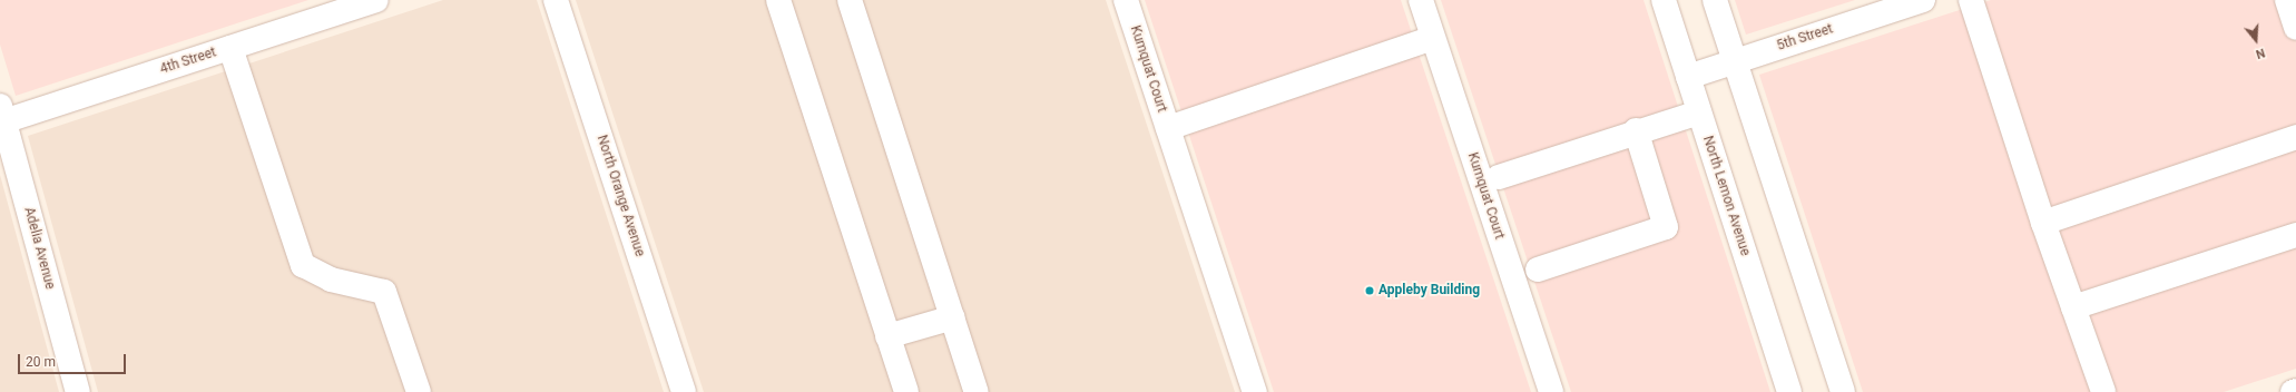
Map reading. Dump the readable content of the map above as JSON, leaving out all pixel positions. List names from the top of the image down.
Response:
{
  "streets": {
    "street": [
      "5th Street",
      "4th Street",
      "Kumquat Court",
      "North Orange Avenue",
      "North Lemon Avenue",
      "Adelia Avenue"
    ]
  },
  "crossings": [
    ["5th Street", "North Lemon Avenue"],
    ["4th Street", "Adelia Avenue"]
  ],
  "places": ["Appleby Building"],
  "scale_bar": "20 m",
  "north": "bottom"
}
